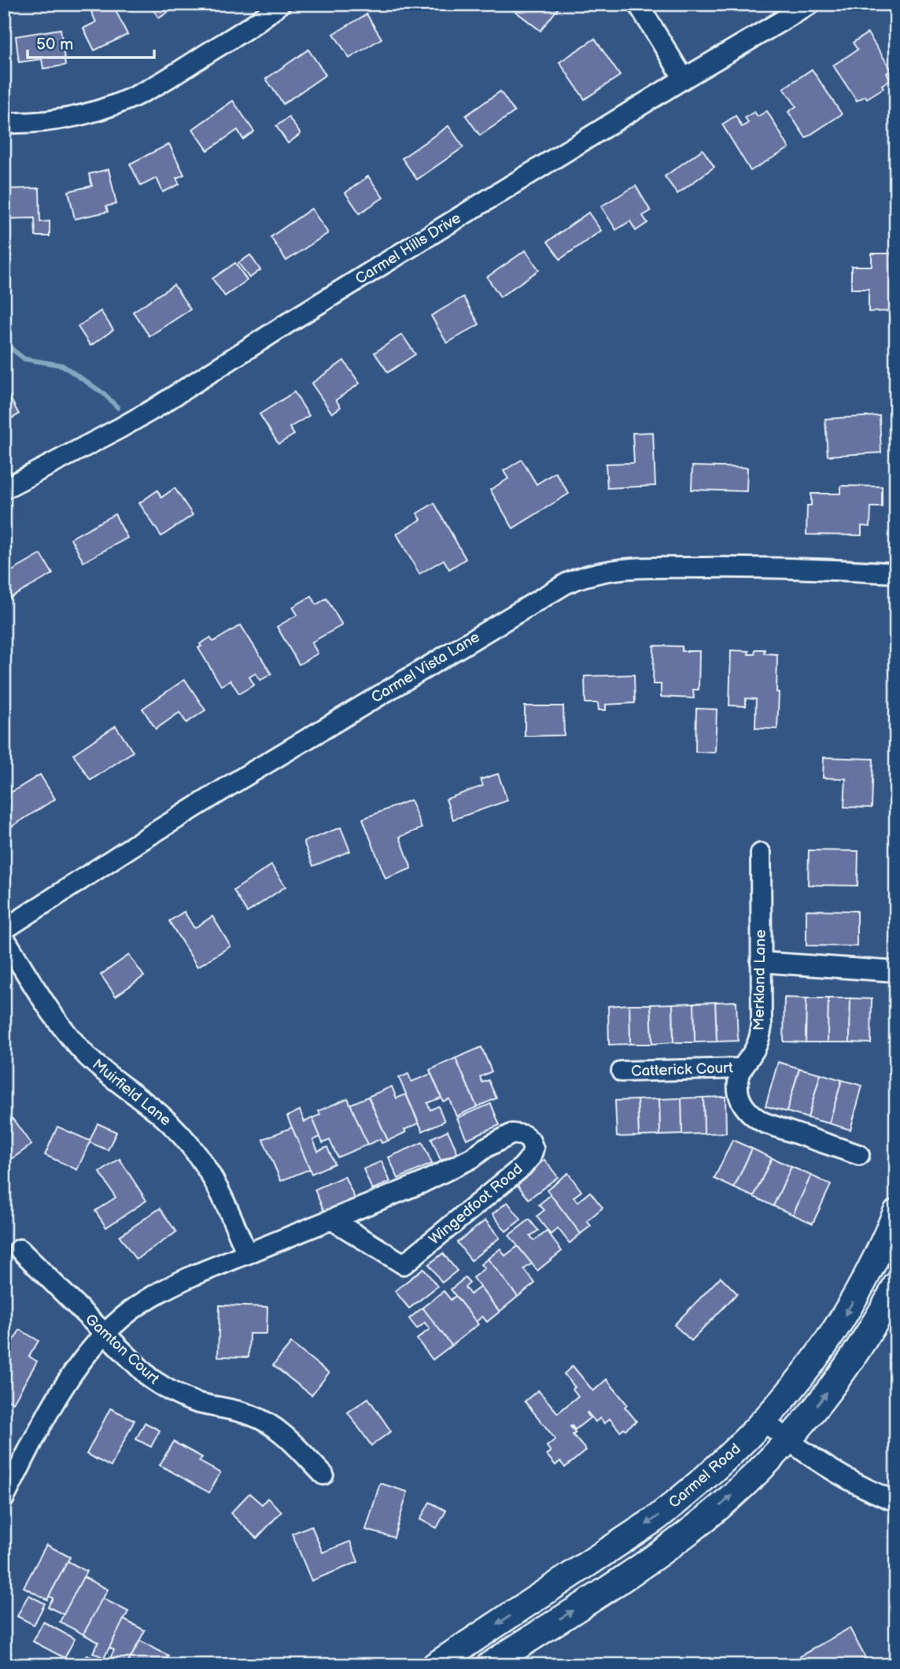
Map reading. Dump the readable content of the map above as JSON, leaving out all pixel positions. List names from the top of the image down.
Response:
{
  "streets": {
    "main road": ["Carmel Road"],
    "street": [
      "Carmel Hills Drive",
      "Carmel Vista Lane",
      "Merkland Lane",
      "Catterick Court",
      "Muirfield Lane",
      "Wingedfoot Road",
      "Gamton Court"
    ]
  },
  "crossings": [
    ["Merkland Lane", "Catterick Court"],
    ["Muirfield Lane", "Wingedfoot Road"],
    ["Wingedfoot Road", "Gamton Court"]
  ],
  "scale_bar": "50 m"
}
